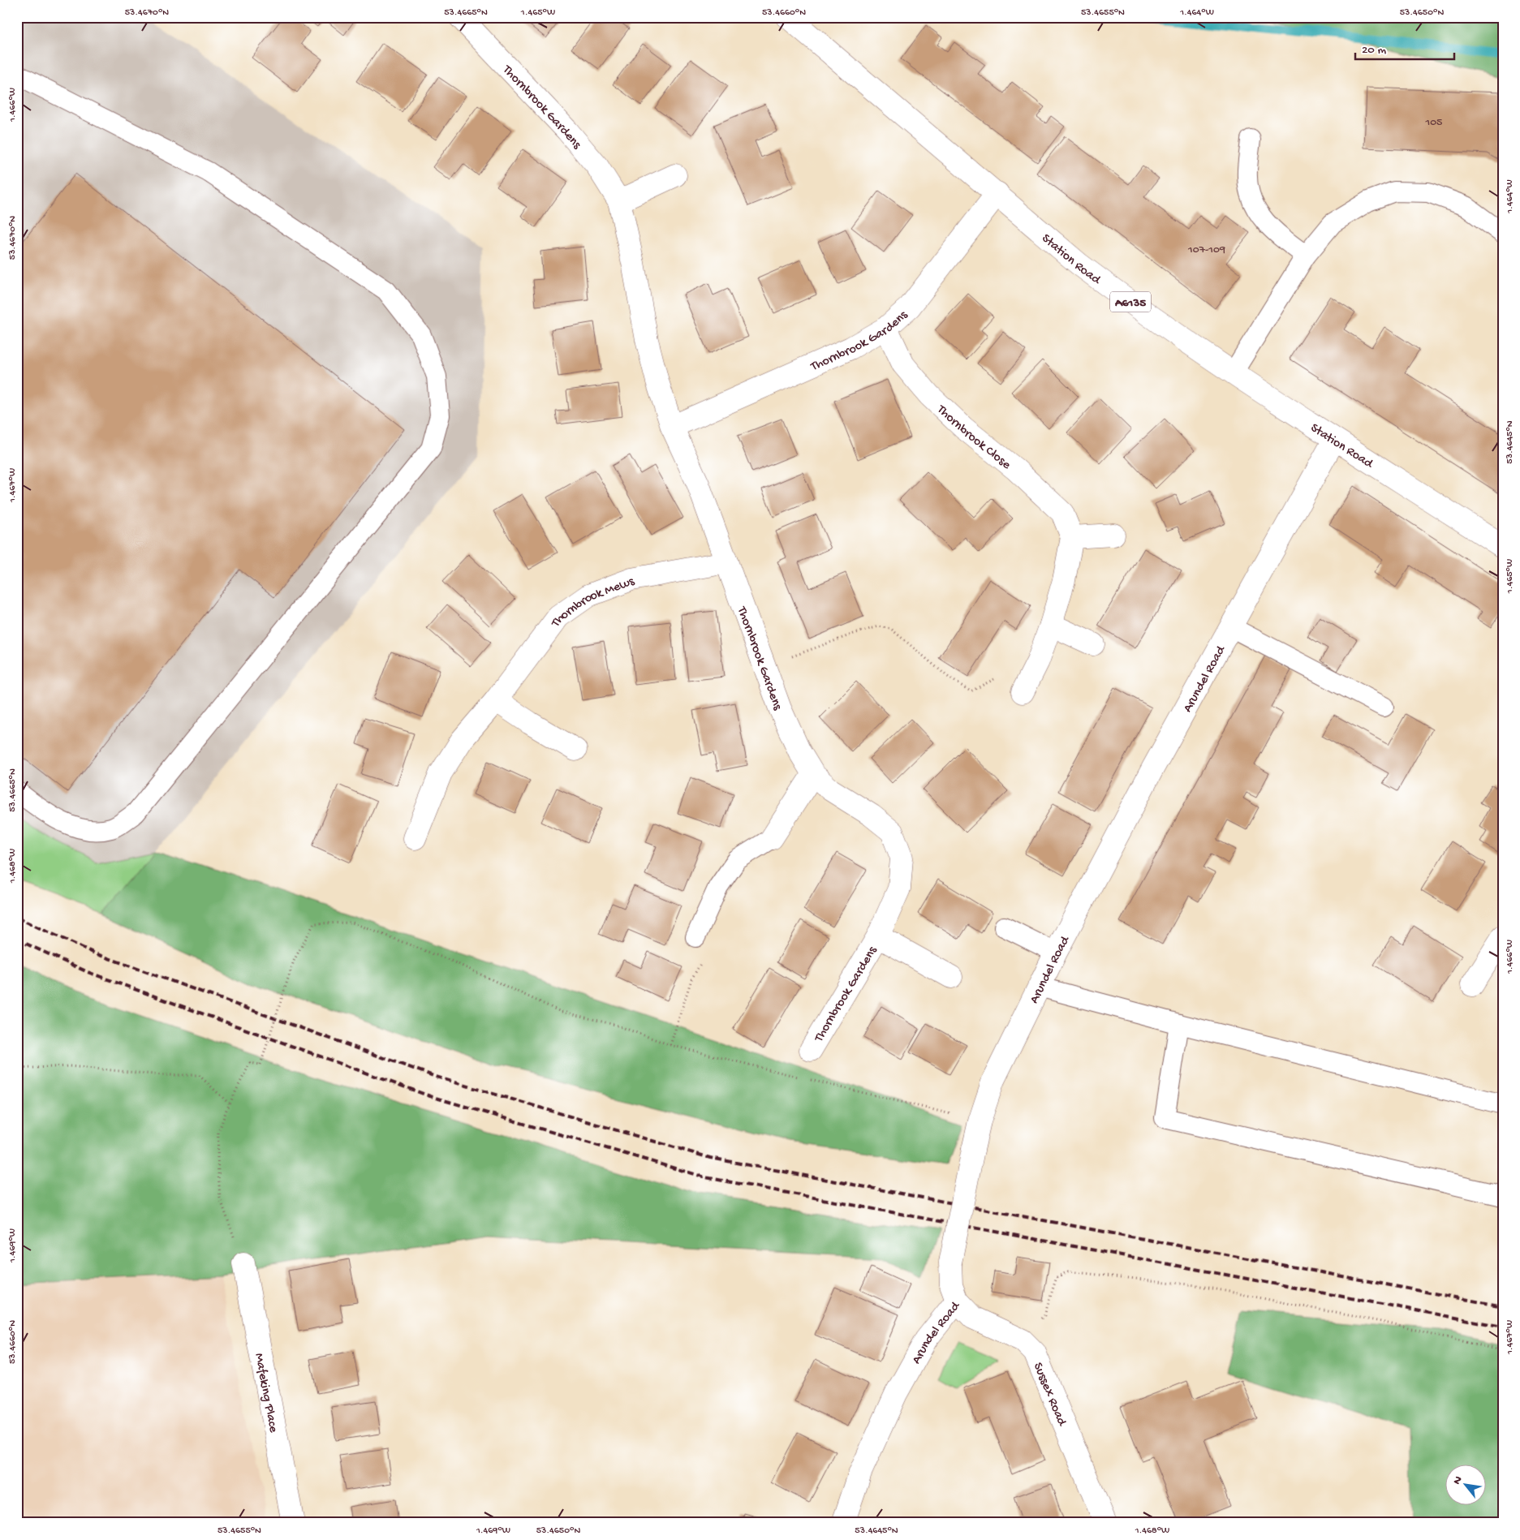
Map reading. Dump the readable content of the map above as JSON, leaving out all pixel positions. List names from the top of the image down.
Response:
{
  "streets": {
    "street": [
      "Thornbrook Gardens",
      "Station Road",
      "A6135",
      "Thornbrook Close",
      "Thornbrook Mews",
      "Arundel Road",
      "Mafeking Place",
      "Sussex Road"
    ]
  },
  "crossings": [
    ["Thornbrook Gardens", "Station Road"],
    ["Thornbrook Gardens", "Thornbrook Close"],
    ["Thornbrook Gardens", "Thornbrook Mews"],
    ["Station Road", "Arundel Road"],
    ["Arundel Road", "Sussex Road"]
  ],
  "house_numbers": ["105", "107-109"],
  "scale_bar": "20 m",
  "north": "top left",
  "coordinates": [
    "53.4670°N",
    "53.4665°N",
    "1.465°W",
    "53.4660°N",
    "53.4655°N",
    "1.464°W",
    "53.4650°N",
    "1.466°W",
    "53.4645°N",
    "1.467°W",
    "1.468°W",
    "1.469°W"
  ]
}
